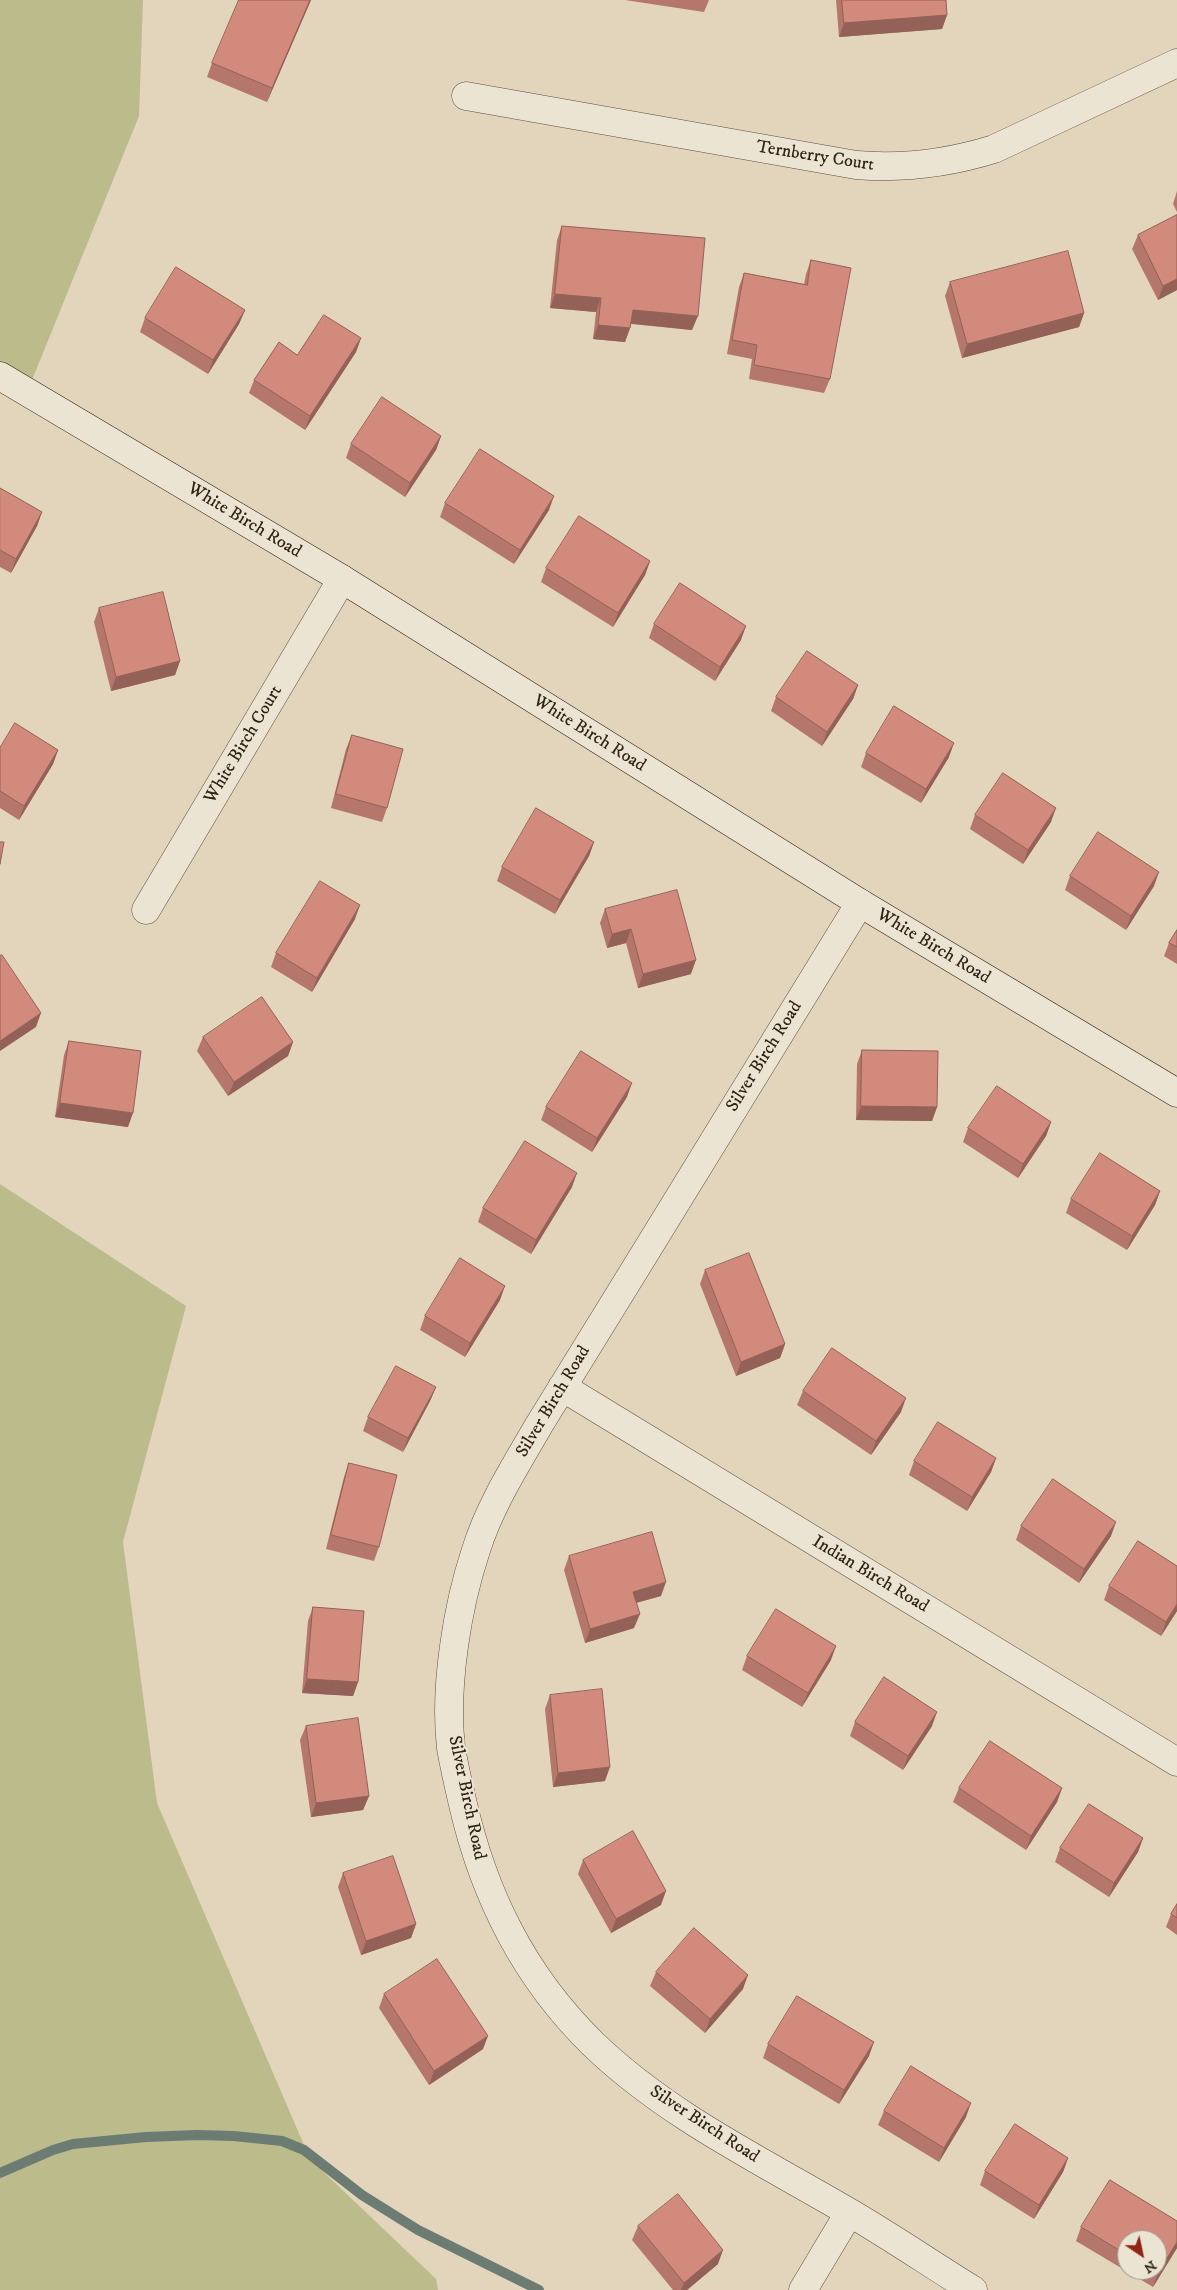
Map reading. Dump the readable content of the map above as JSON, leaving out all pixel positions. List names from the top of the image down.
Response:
{
  "streets": {
    "street": [
      "Ternberry Court",
      "White Birch Road",
      "White Birch Court",
      "Silver Birch Road",
      "Indian Birch Road"
    ]
  },
  "crossings": [
    ["White Birch Road", "White Birch Court"],
    ["White Birch Road", "Silver Birch Road"],
    ["Silver Birch Road", "Indian Birch Road"]
  ],
  "north": "bottom right"
}
